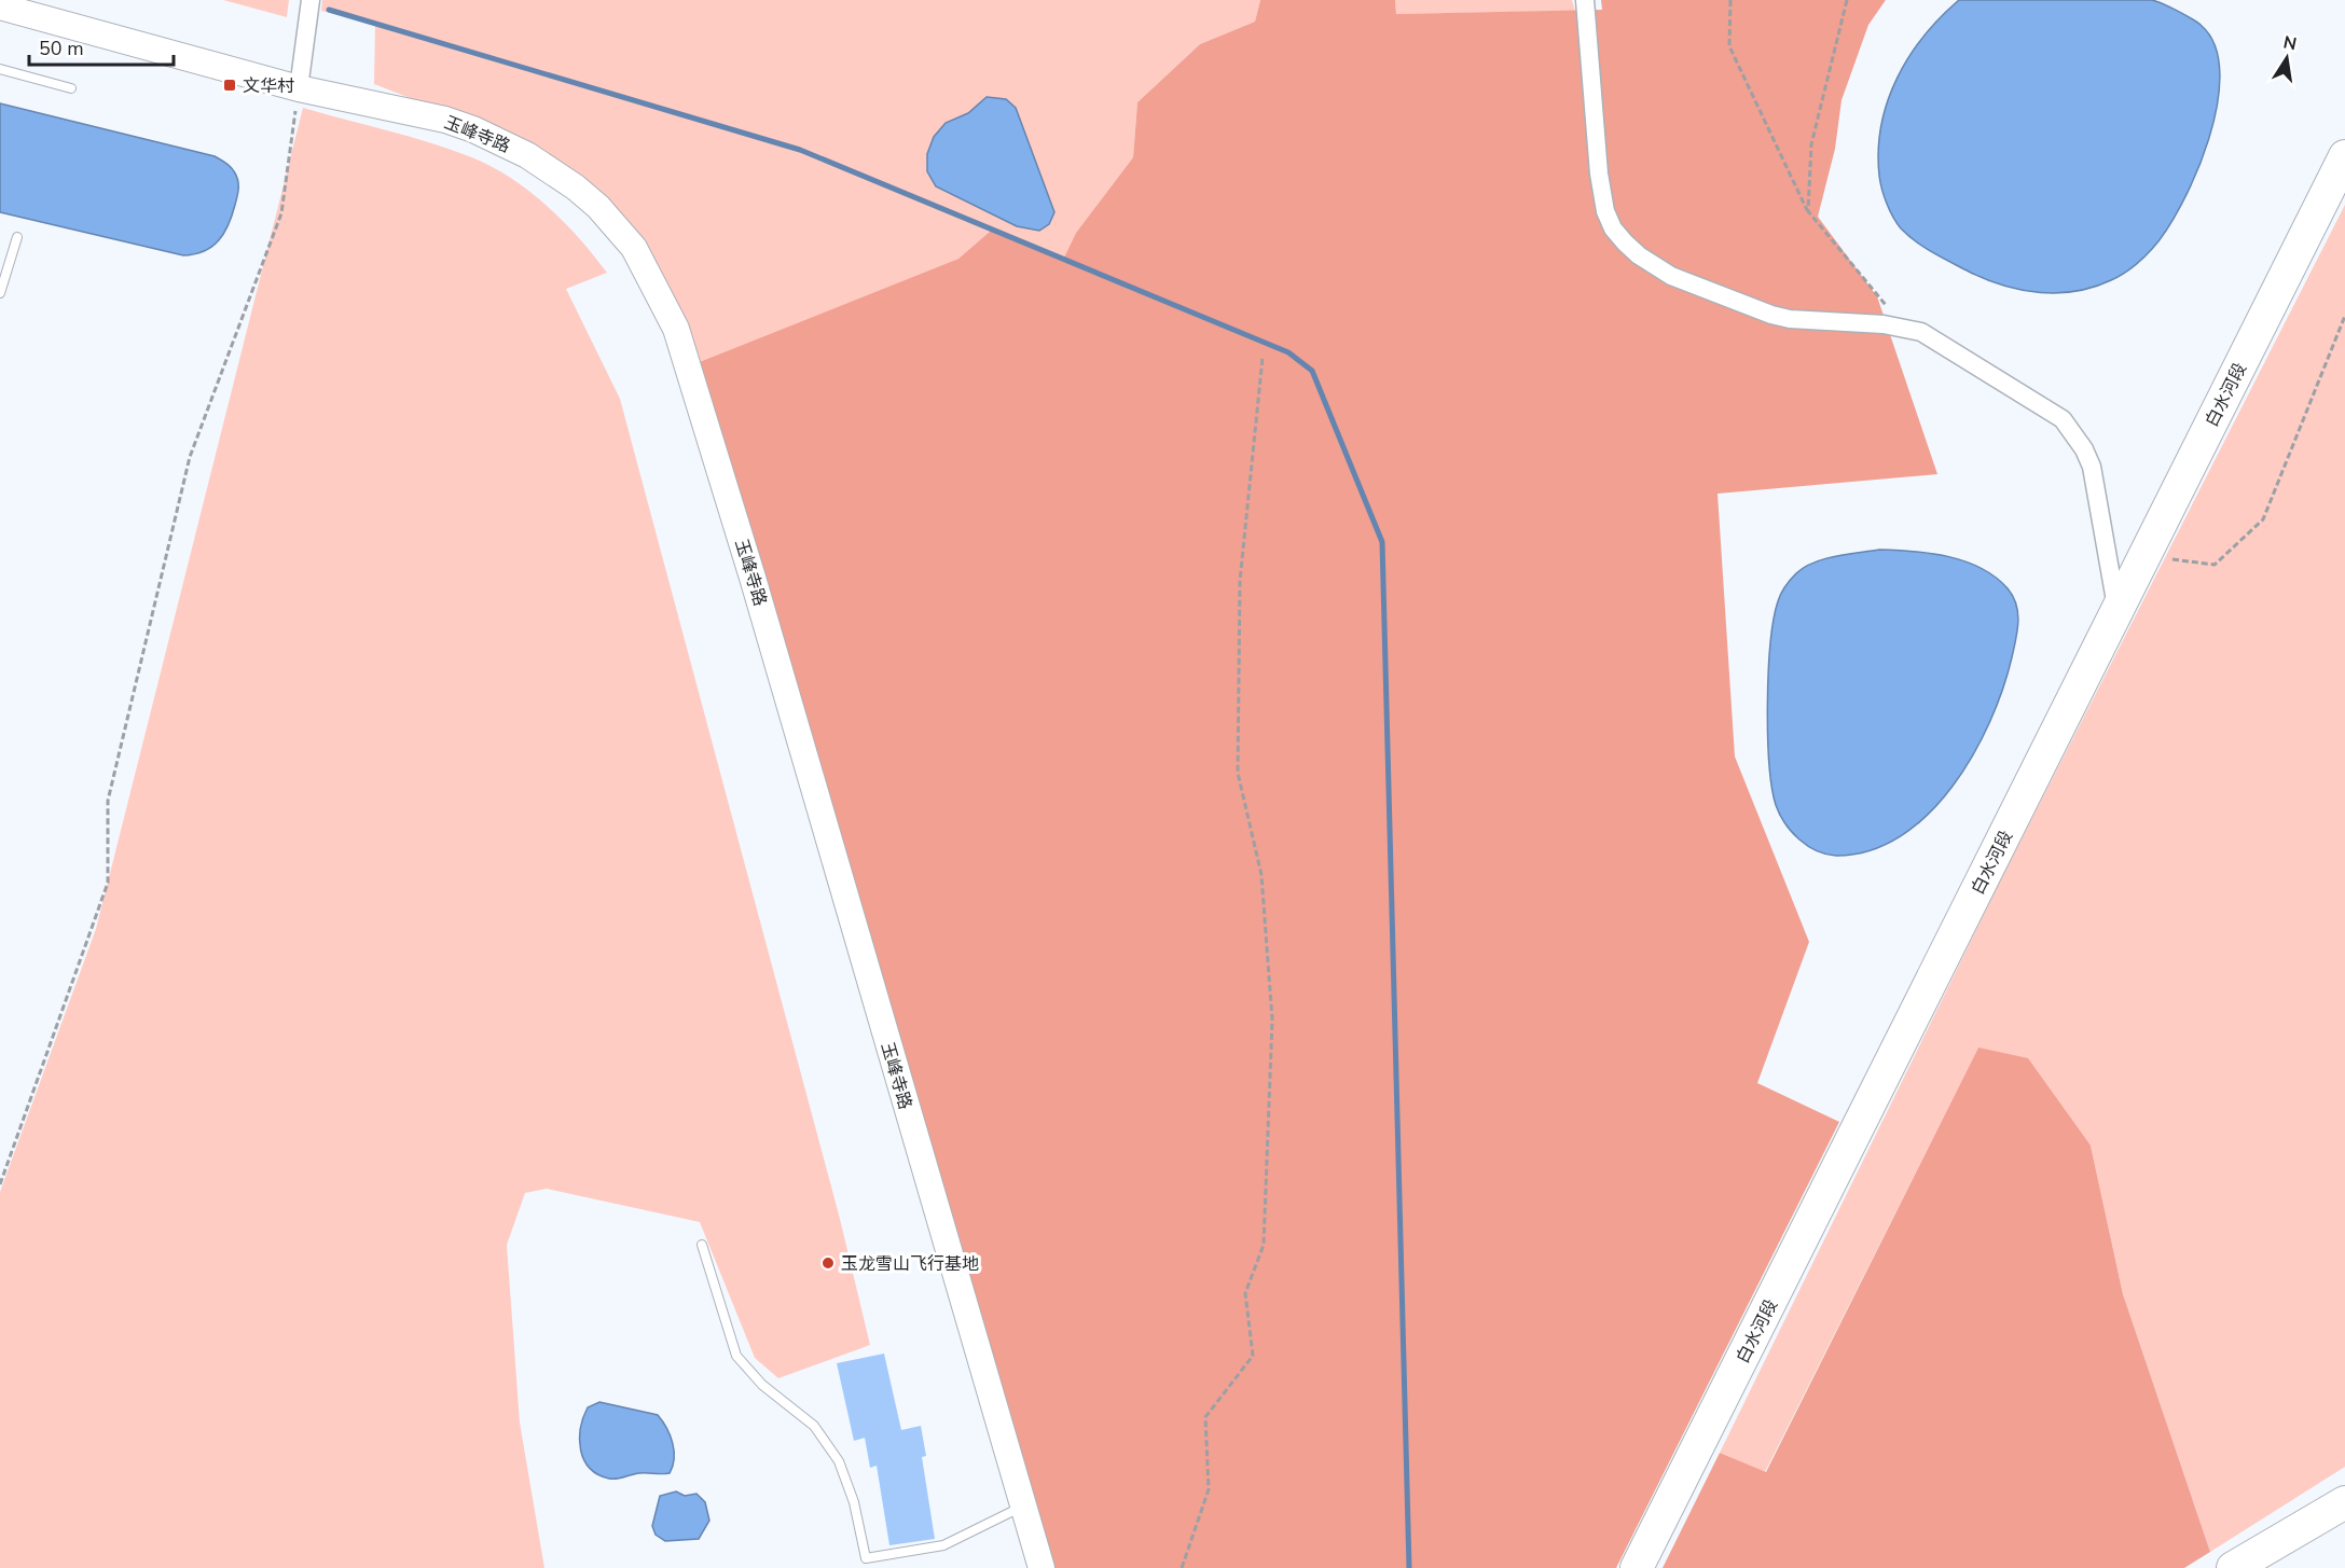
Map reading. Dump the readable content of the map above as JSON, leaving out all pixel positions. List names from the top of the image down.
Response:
{
  "streets": {
    "highway": ["白水河段"],
    "main road": ["玉峰寺路"]
  },
  "places": {
    "transit": ["文华村"],
    "other": ["玉龙雪山飞行基地"]
  },
  "scale_bar": "50 m",
  "north": "top"
}
